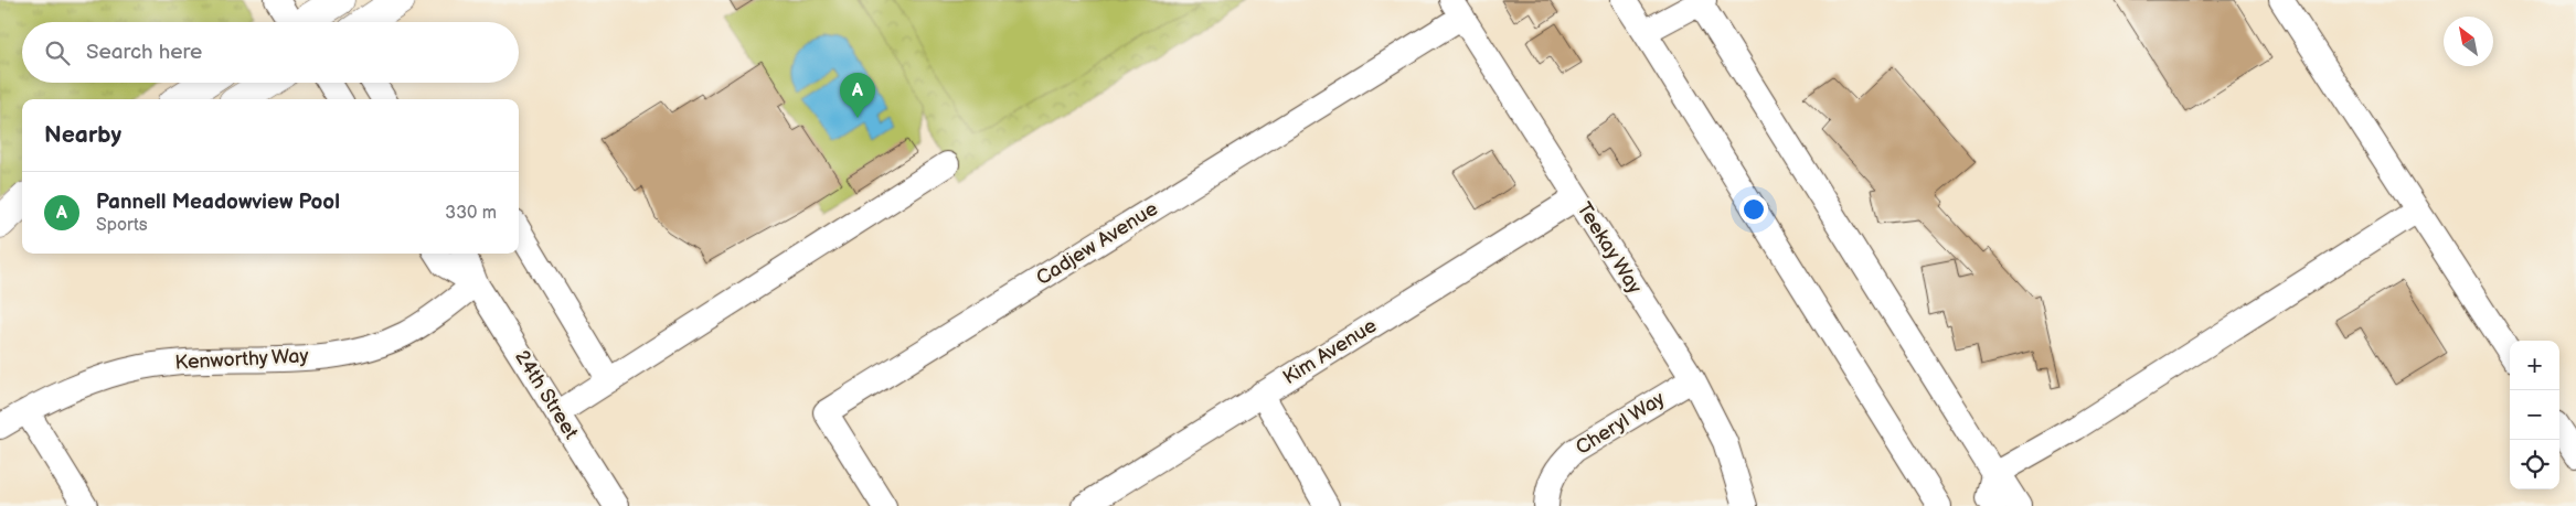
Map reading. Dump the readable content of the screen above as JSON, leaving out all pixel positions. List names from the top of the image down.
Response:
{
  "streets": {
    "street": [
      "Cadjew Avenue",
      "Teekay Way",
      "Kim Avenue",
      "Kenworthy Way",
      "24th Street",
      "Cheryl Way"
    ]
  },
  "crossings": [
    ["Cadjew Avenue", "Teekay Way"],
    ["Teekay Way", "Kim Avenue"],
    ["Teekay Way", "Cheryl Way"],
    ["Kenworthy Way", "24th Street"]
  ],
  "north": "top left",
  "page": {
    "search": "Search here",
    "pins": "A",
    "heading": "Nearby",
    "list": [
      {
        "mark": "A",
        "name": "Pannell Meadowview Pool",
        "note": "Sports",
        "value": "330 m"
      }
    ],
    "map_buttons": ["+", "−"]
  }
}
